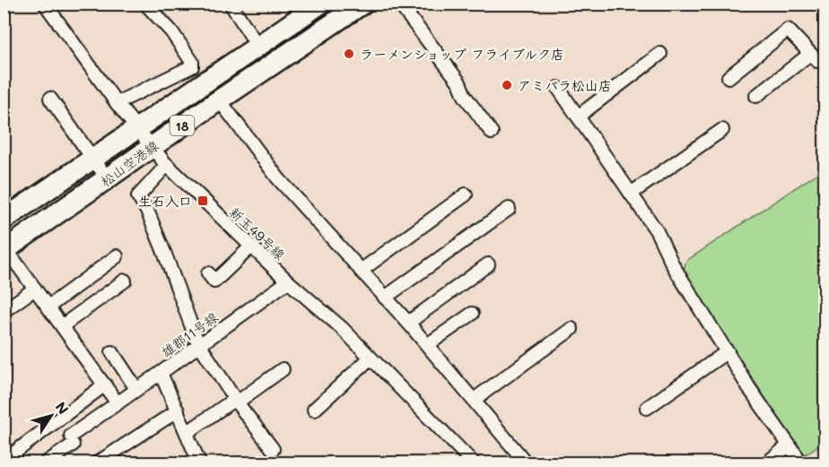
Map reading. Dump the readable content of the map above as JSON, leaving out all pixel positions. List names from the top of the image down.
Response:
{
  "streets": {
    "main road": ["18", "松山空港線"],
    "street": ["新玉49号線", "雄郡11号線"]
  },
  "crossings": [
    ["松山空港線", "新玉49号線"],
    ["新玉49号線", "雄郡11号線"]
  ],
  "places": {
    "other": ["ラーメンショップ フライブルク店", "アミパラ松山店"],
    "transit": ["生石入口"]
  },
  "north": "top right"
}
